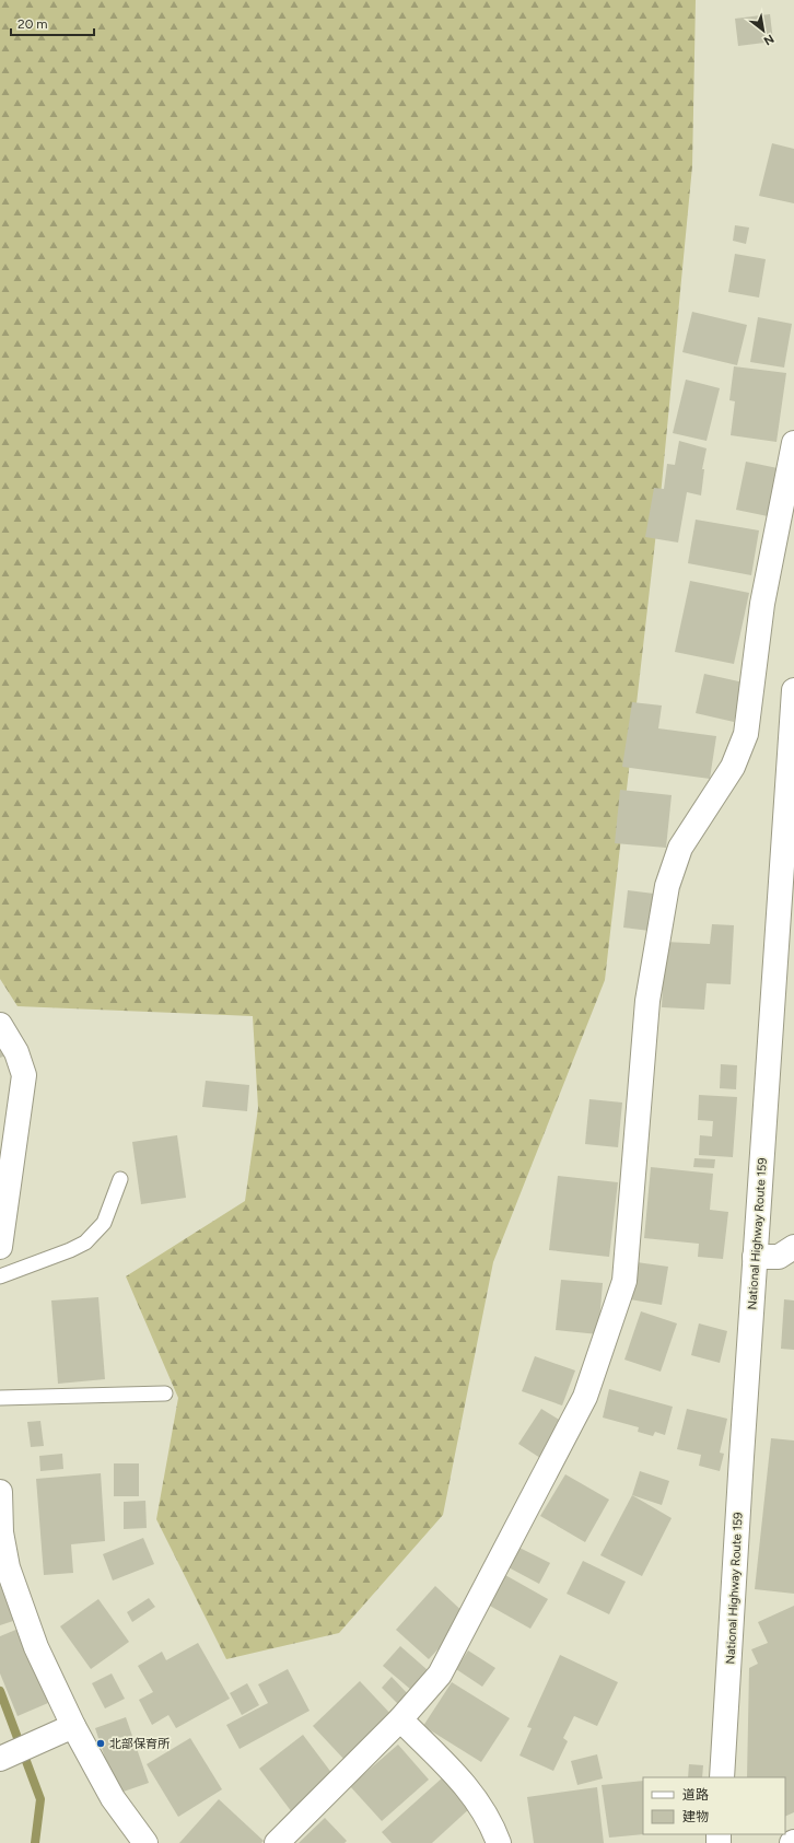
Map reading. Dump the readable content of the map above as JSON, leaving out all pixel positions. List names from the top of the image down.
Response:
{
  "streets": {
    "main road": ["National Highway Route 159"]
  },
  "places": ["北部保育所"],
  "legend": ["道路", "建物"],
  "scale_bar": "20 m",
  "north": "bottom right"
}
